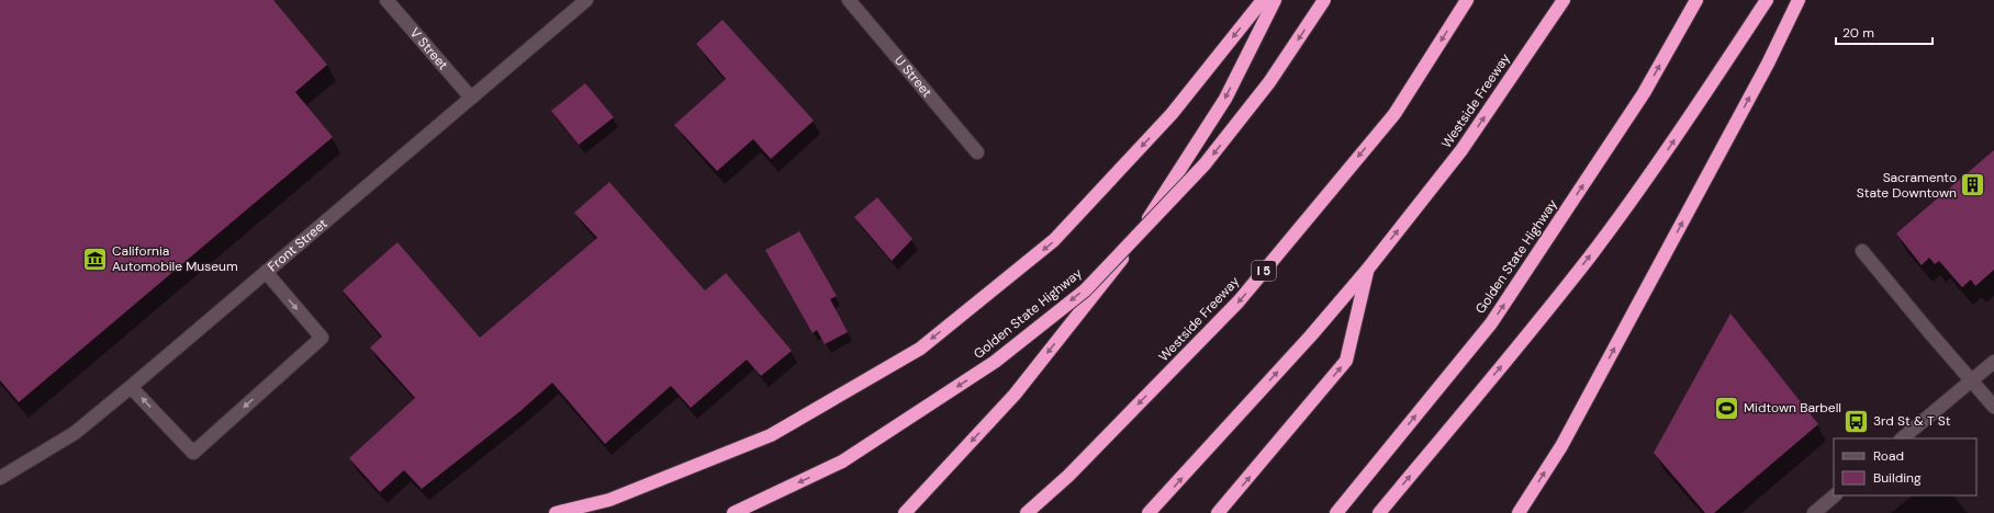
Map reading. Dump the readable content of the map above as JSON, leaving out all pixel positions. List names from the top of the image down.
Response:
{
  "streets": {
    "highway": ["Westside Freeway", "Golden State Highway", "I 5"],
    "street": ["V Street", "U Street", "Front Street"]
  },
  "crossings": [
    ["V Street", "Front Street"]
  ],
  "places": {
    "building": ["Sacramento State Downtown"],
    "museum": ["California Automobile Museum"],
    "sports": ["Midtown Barbell"],
    "bus stop": ["3rd St & T St"]
  },
  "legend": ["Road", "Building"],
  "scale_bar": "20 m"
}
